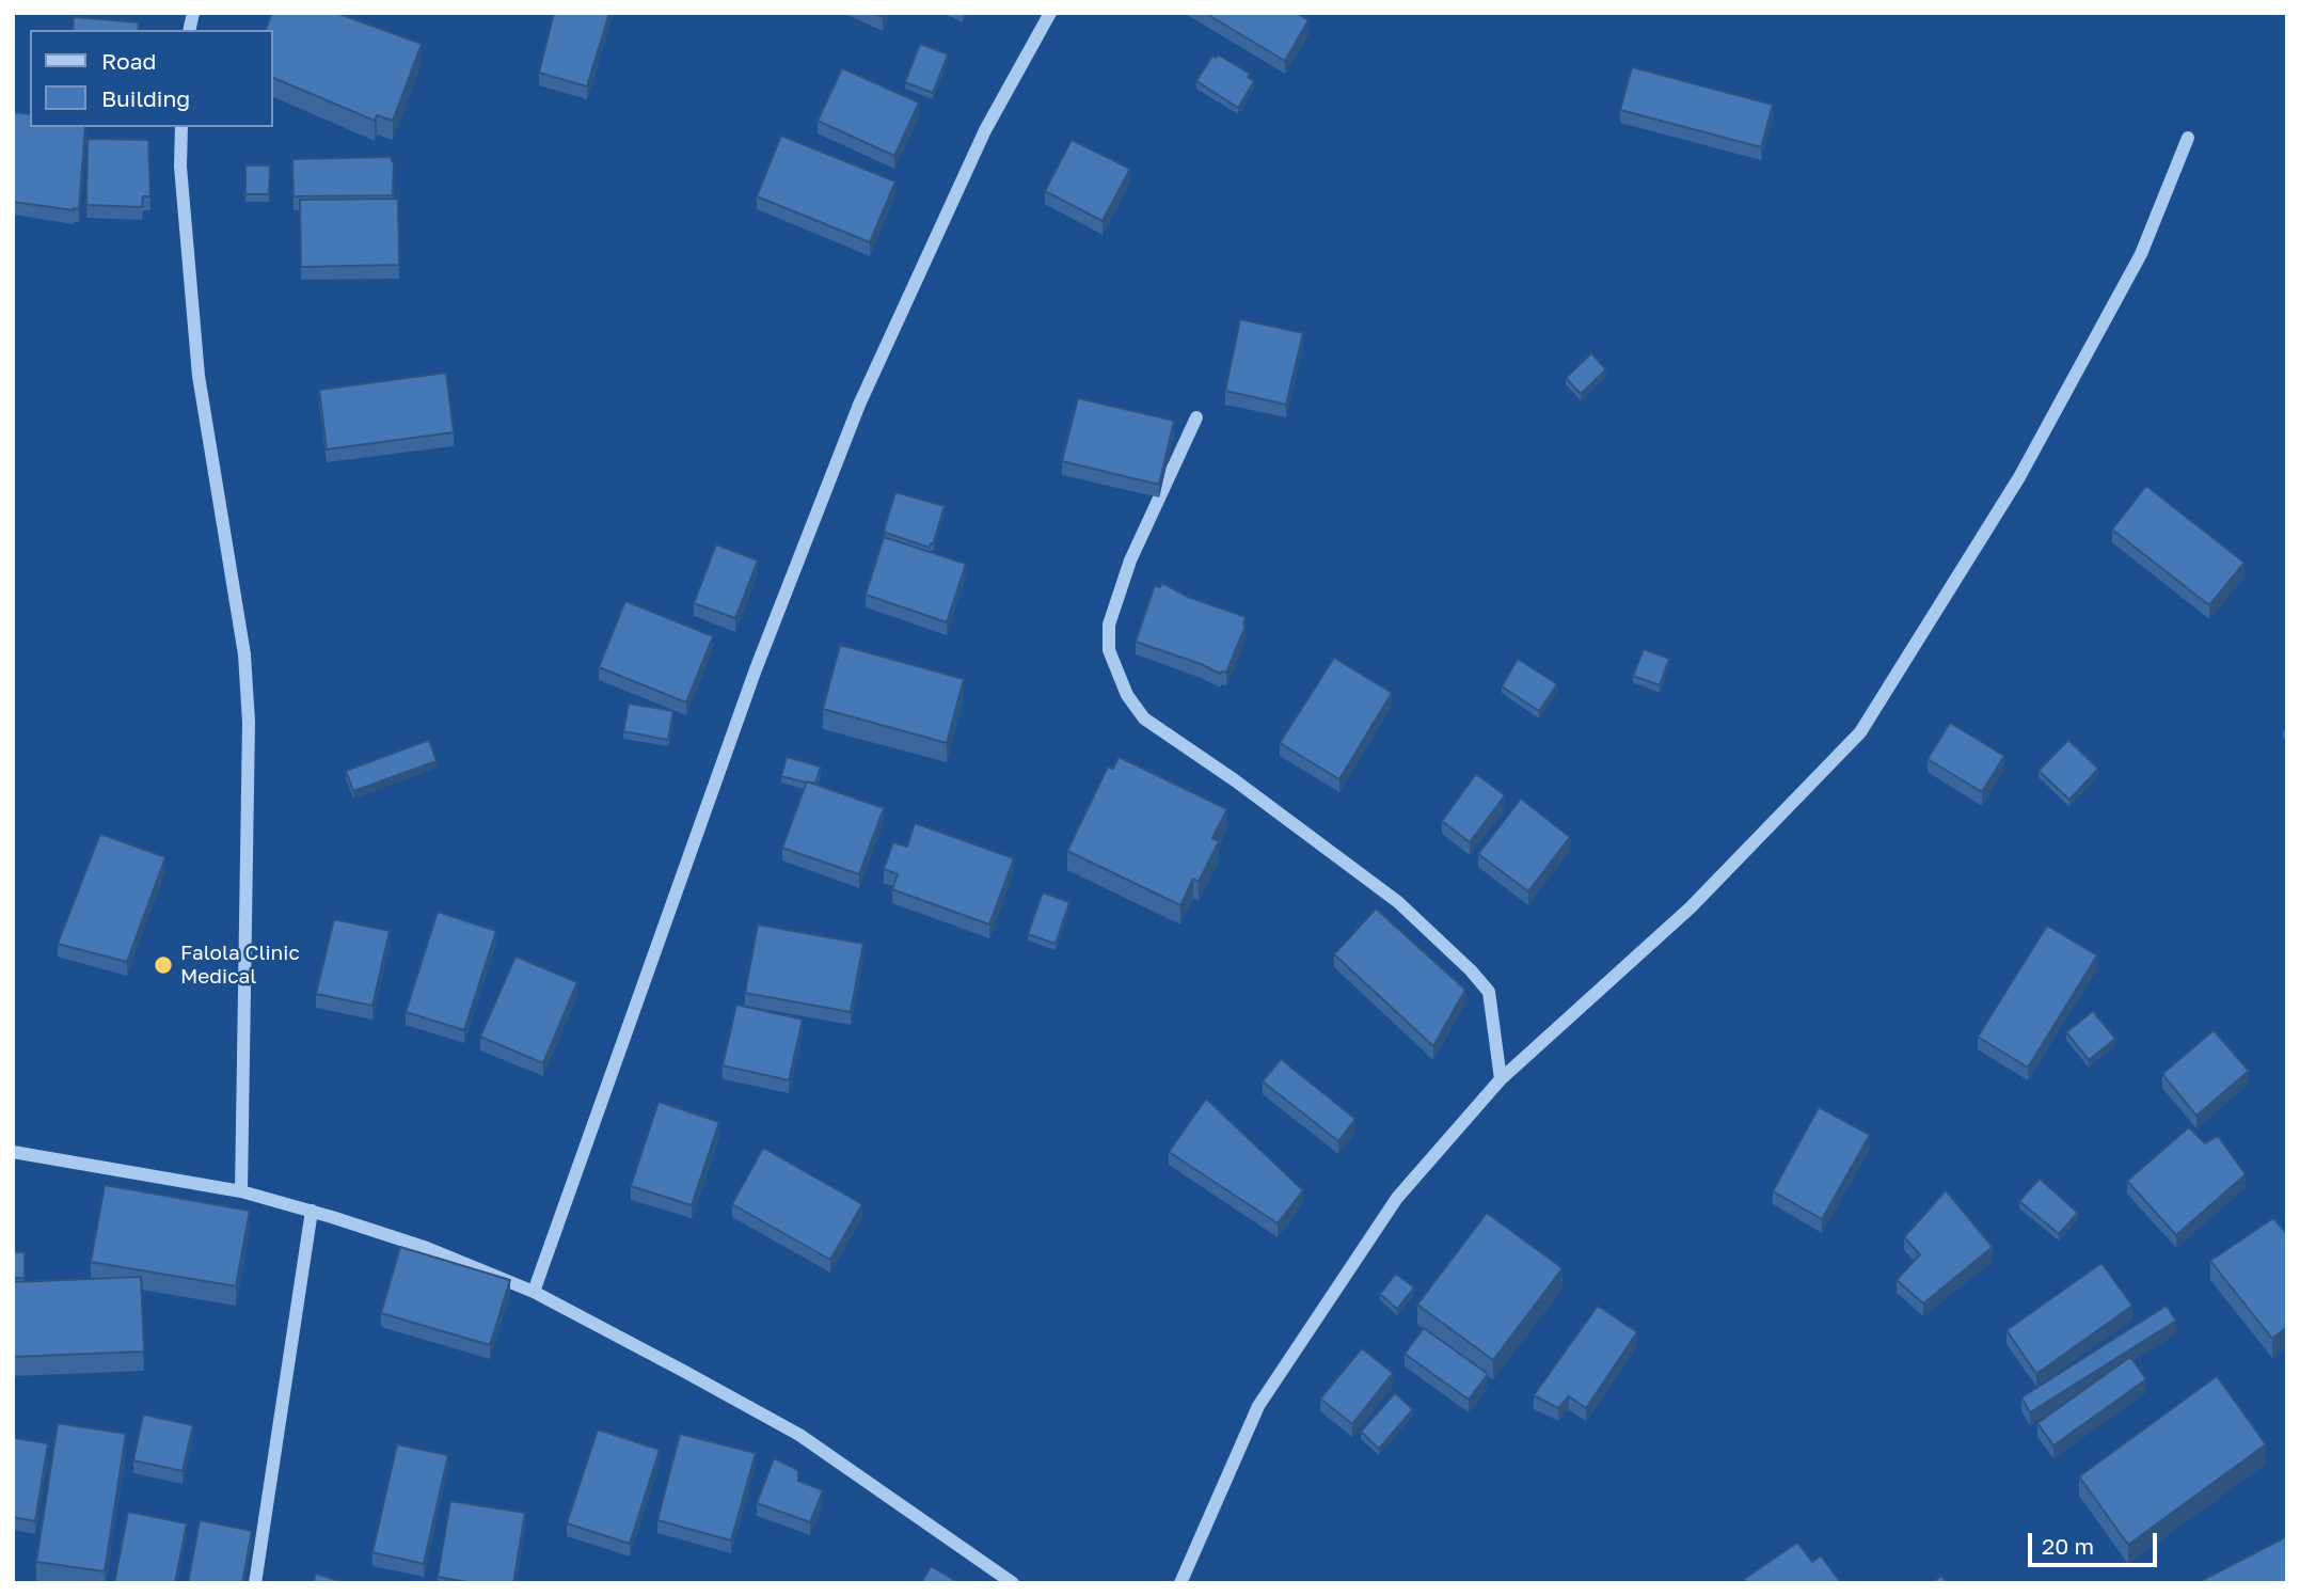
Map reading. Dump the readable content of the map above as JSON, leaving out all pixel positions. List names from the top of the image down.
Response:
{
  "places": ["Falola Clinic Medical"],
  "legend": ["Road", "Building"],
  "scale_bar": "20 m"
}
